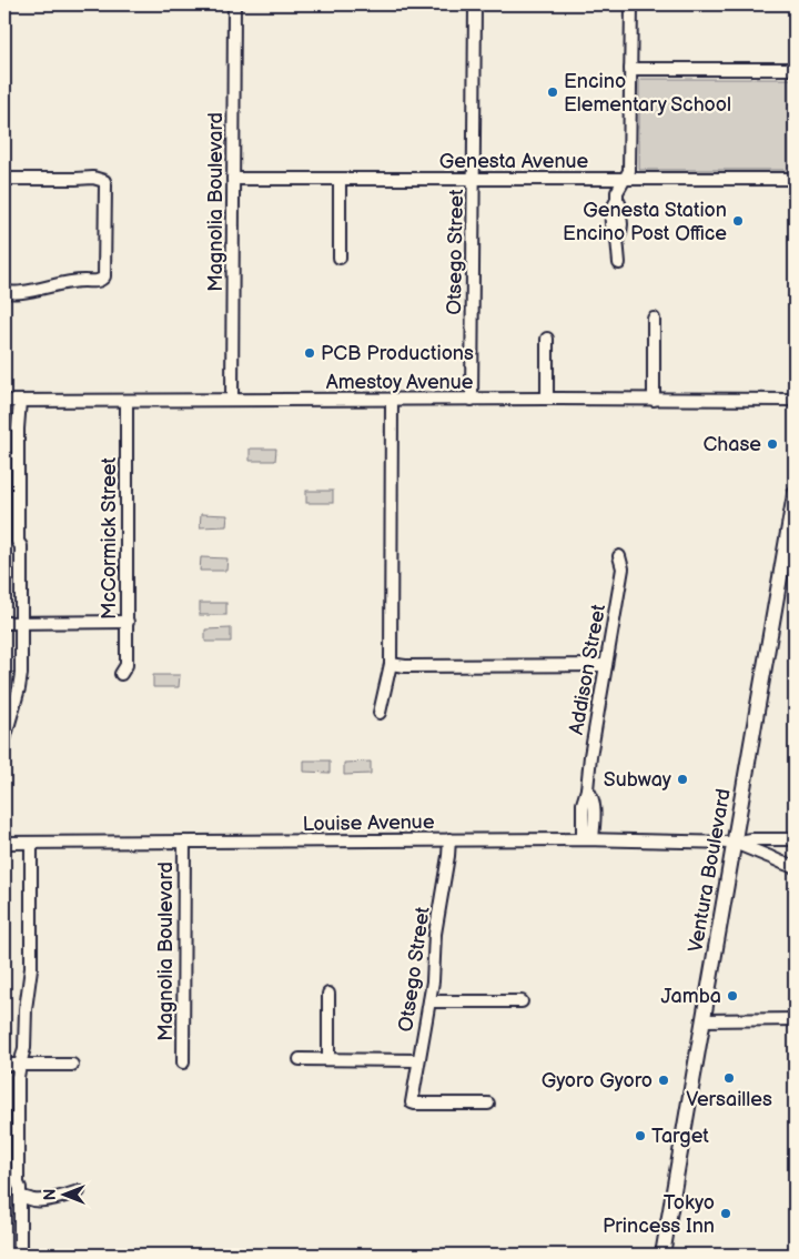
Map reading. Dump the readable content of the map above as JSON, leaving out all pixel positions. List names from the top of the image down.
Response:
{
  "streets": {
    "main road": ["Ventura Boulevard"],
    "street": [
      "Genesta Avenue",
      "Magnolia Boulevard",
      "Otsego Street",
      "Amestoy Avenue",
      "McCormick Street",
      "Addison Street",
      "Louise Avenue"
    ]
  },
  "crossings": [
    ["Genesta Avenue", "Magnolia Boulevard"],
    ["Genesta Avenue", "Otsego Street"],
    ["Magnolia Boulevard", "Amestoy Avenue"],
    ["Magnolia Boulevard", "Louise Avenue"],
    ["Otsego Street", "Amestoy Avenue"],
    ["Otsego Street", "Louise Avenue"],
    ["Amestoy Avenue", "McCormick Street"],
    ["Addison Street", "Louise Avenue"],
    ["Louise Avenue", "Ventura Boulevard"]
  ],
  "places": [
    "Encino Elementary School",
    "Genesta Station Encino Post Office",
    "PCB Productions",
    "Chase",
    "Subway",
    "Jamba",
    "Versailles",
    "Gyoro Gyoro",
    "Target",
    "Tokyo Princess Inn"
  ],
  "north": "left"
}
